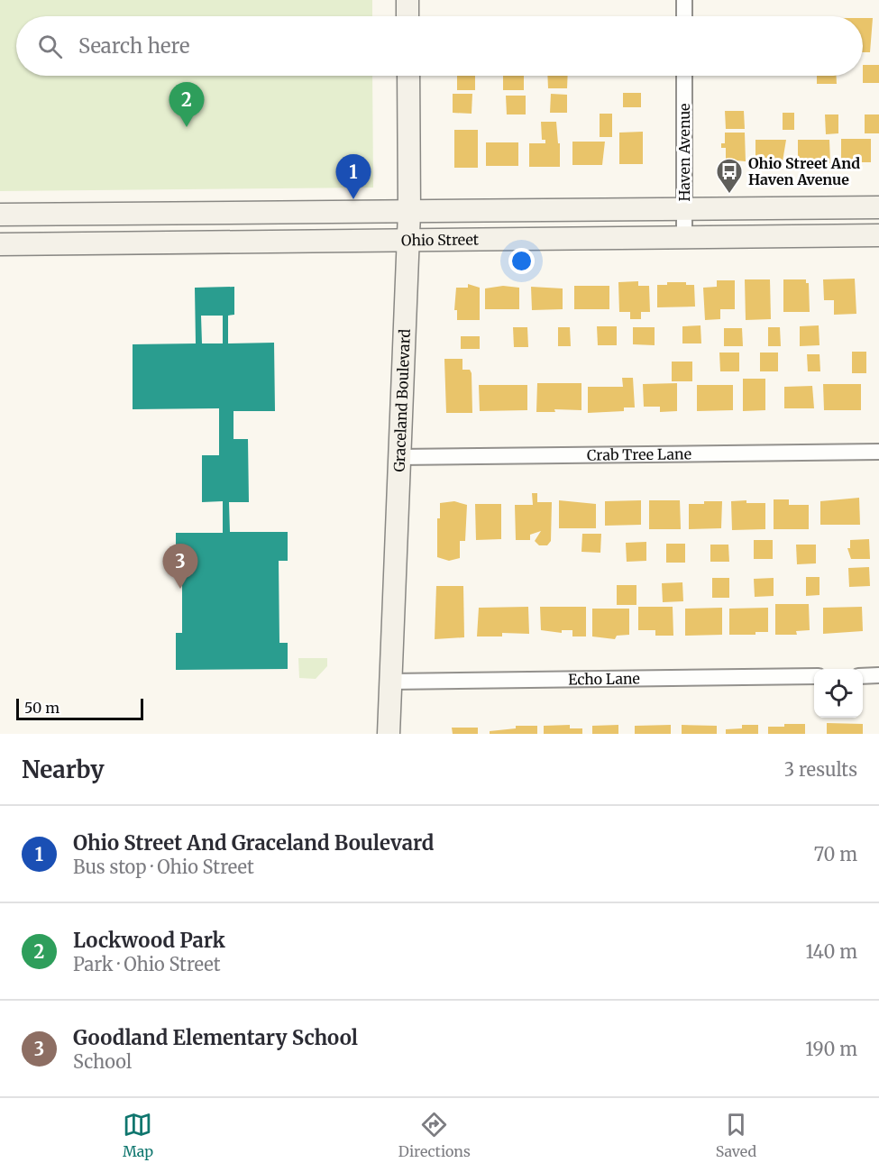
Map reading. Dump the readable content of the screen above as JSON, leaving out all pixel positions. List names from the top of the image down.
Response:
{
  "streets": {
    "street": [
      "Haven Avenue",
      "Ohio Street",
      "Graceland Boulevard",
      "Crab Tree Lane",
      "Echo Lane"
    ]
  },
  "crossings": [
    ["Haven Avenue", "Ohio Street"],
    ["Ohio Street", "Graceland Boulevard"],
    ["Graceland Boulevard", "Crab Tree Lane"],
    ["Graceland Boulevard", "Echo Lane"]
  ],
  "places": {
    "bus stop": ["Ohio Street And Haven Avenue"]
  },
  "scale_bar": "50 m",
  "page": {
    "search": "Search here",
    "pins": ["2", "1", "3"],
    "scale": "50 m",
    "heading": ["Nearby", "3 results"],
    "list": [
      {
        "mark": "1",
        "name": "Ohio Street And Graceland Boulevard",
        "note": "Bus stop · Ohio Street",
        "value": "70 m"
      },
      {
        "mark": "2",
        "name": "Lockwood Park",
        "note": "Park · Ohio Street",
        "value": "140 m"
      },
      {
        "mark": "3",
        "name": "Goodland Elementary School",
        "note": "School",
        "value": "190 m"
      }
    ],
    "nav": ["Map", "Directions", "Saved"]
  }
}
